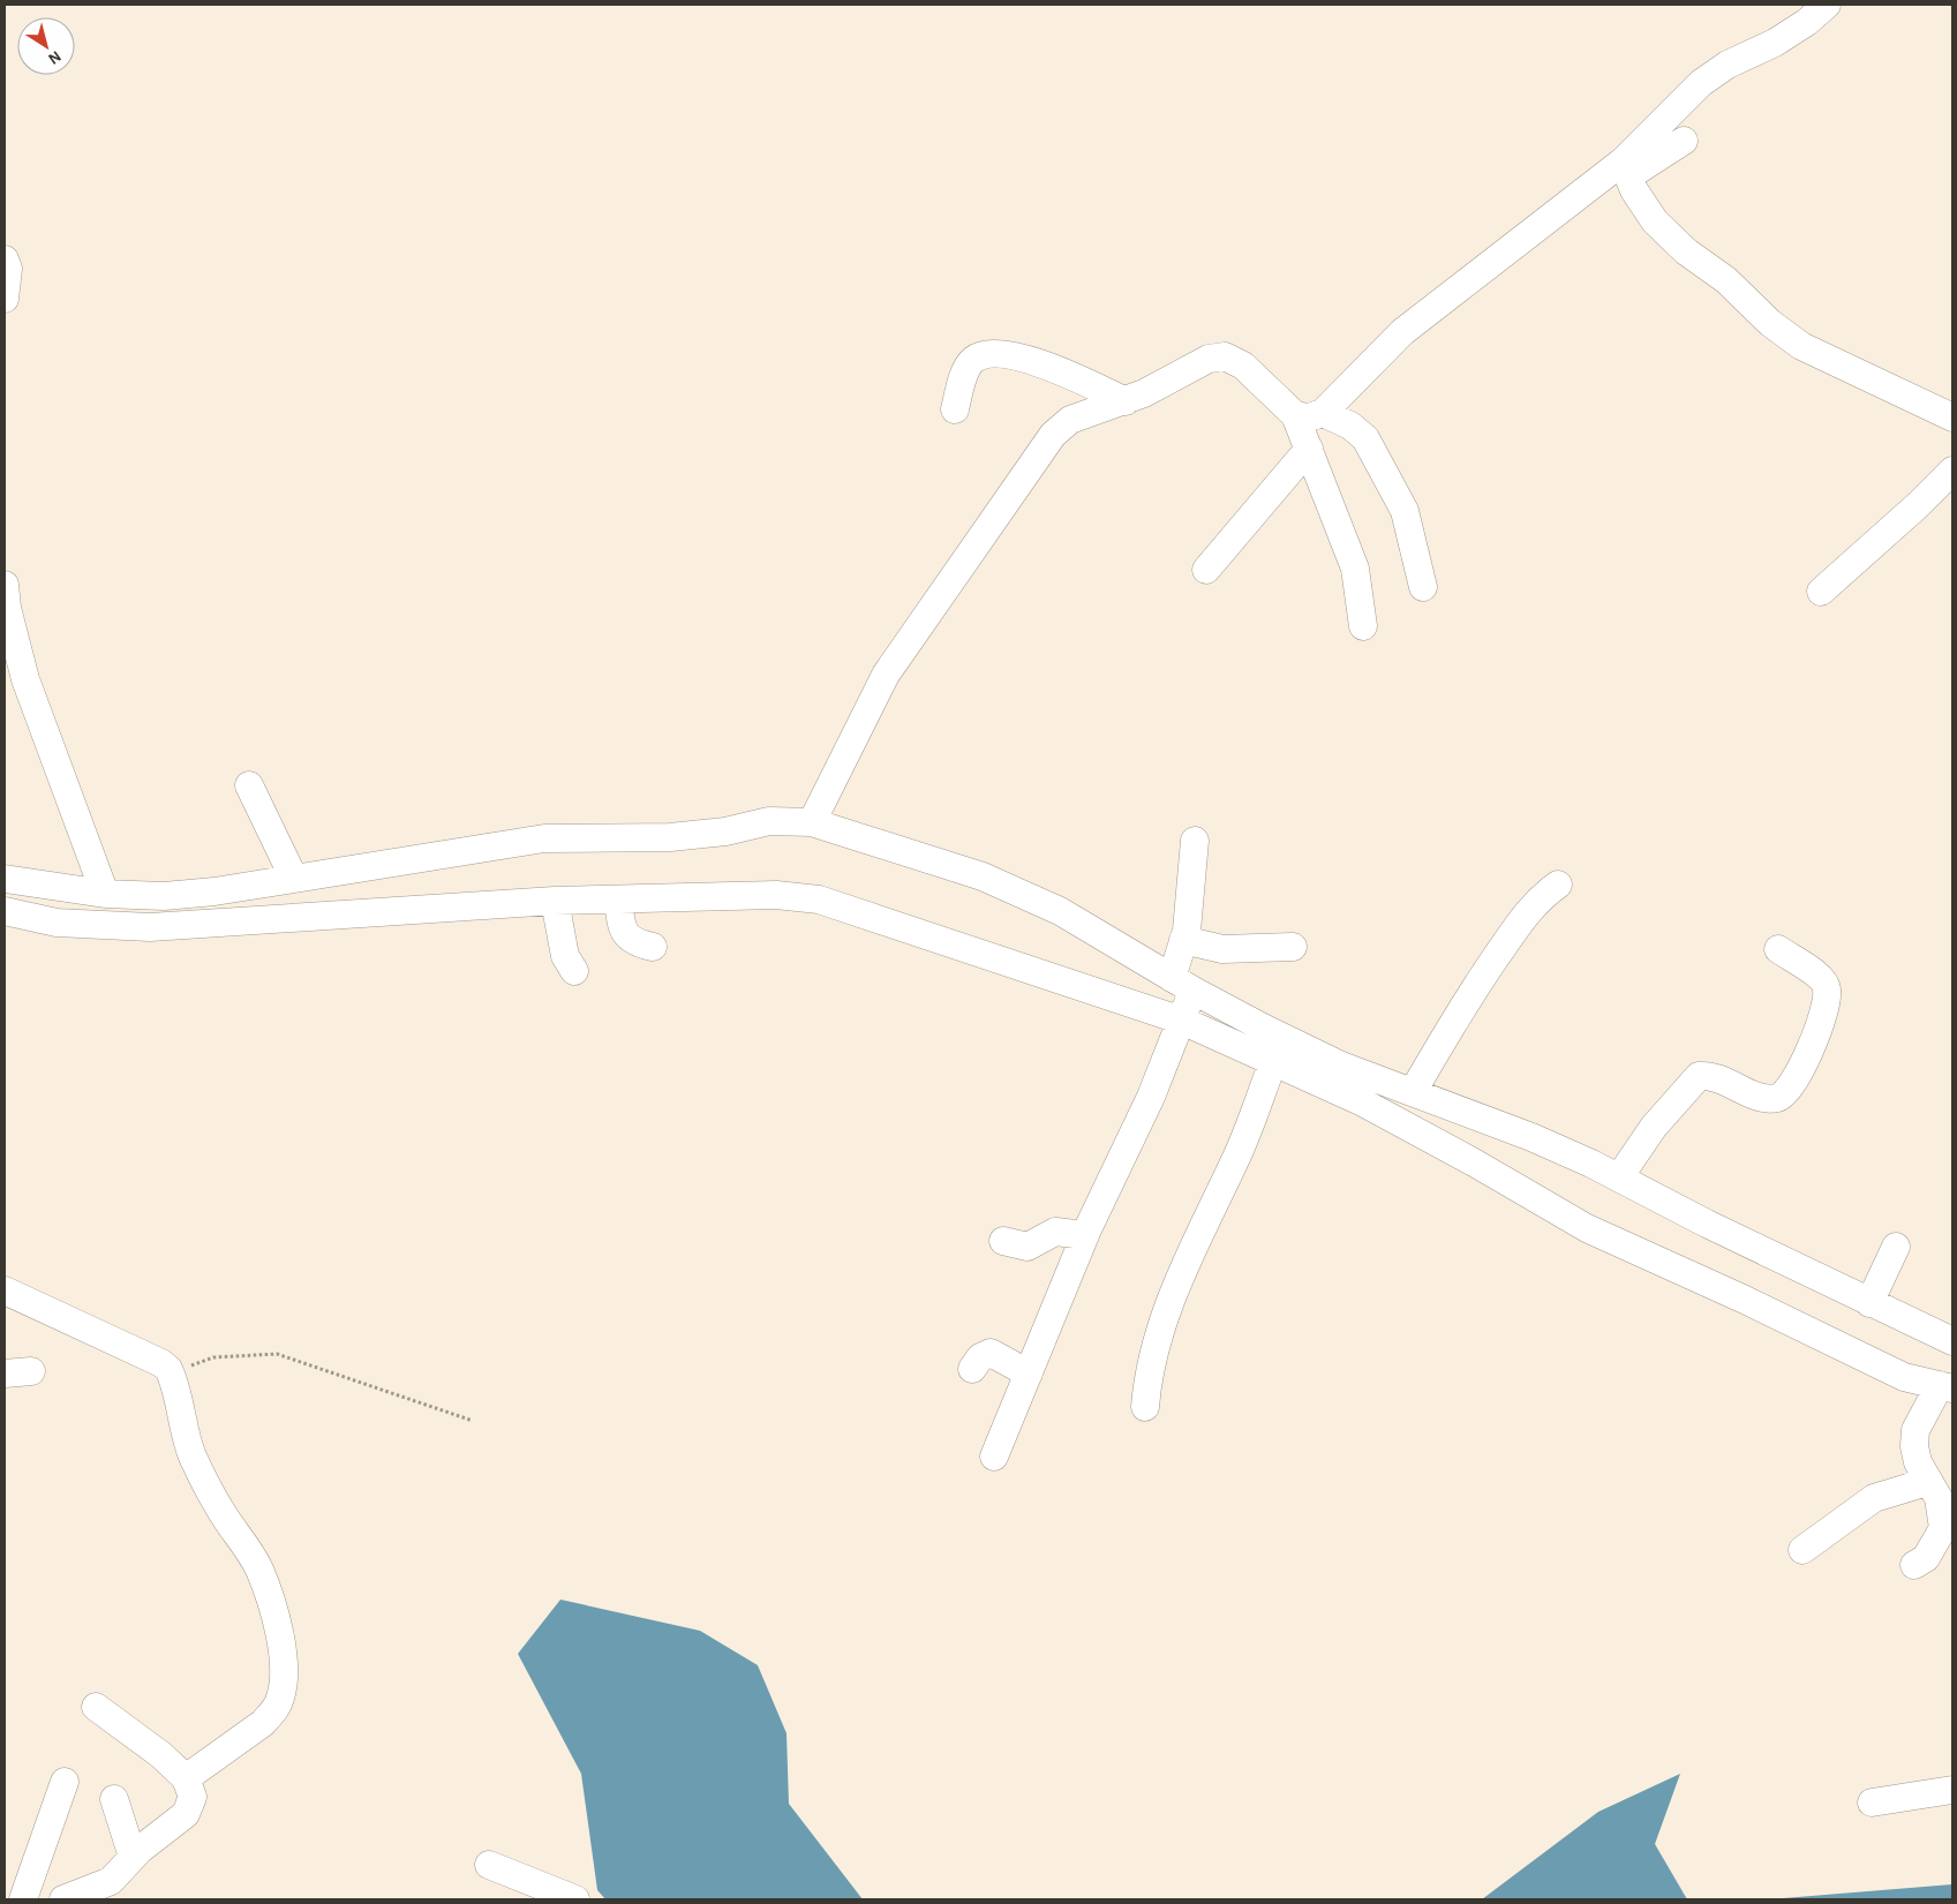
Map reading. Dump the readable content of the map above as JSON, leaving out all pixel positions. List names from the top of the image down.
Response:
{
  "north": "bottom right"
}
